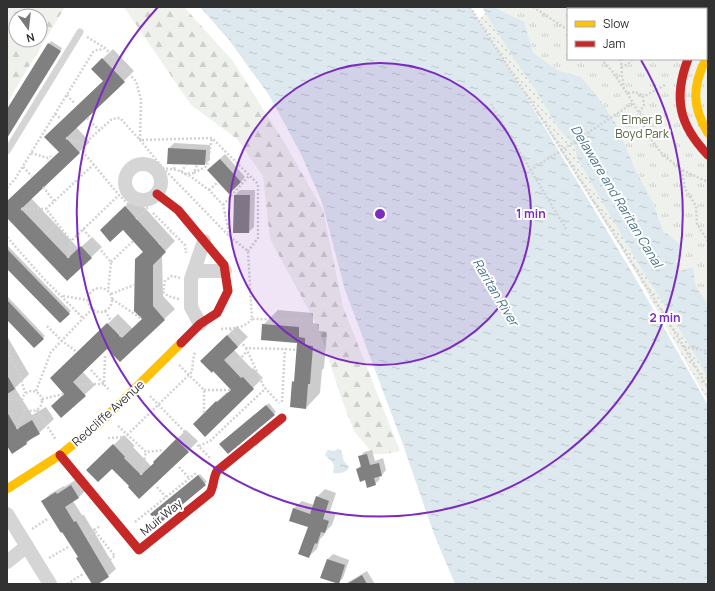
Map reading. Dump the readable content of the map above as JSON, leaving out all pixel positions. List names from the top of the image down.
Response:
{
  "streets": {
    "street": ["Redcliffe Avenue", "Muir Way"]
  },
  "crossings": [
    ["Redcliffe Avenue", "Muir Way"]
  ],
  "water": ["Delaware and Raritan Canal", "Raritan River"],
  "parks": ["Elmer B Boyd Park"],
  "legend": ["Slow", "Jam"],
  "north": "bottom",
  "rings": ["1 min", "2 min"]
}
